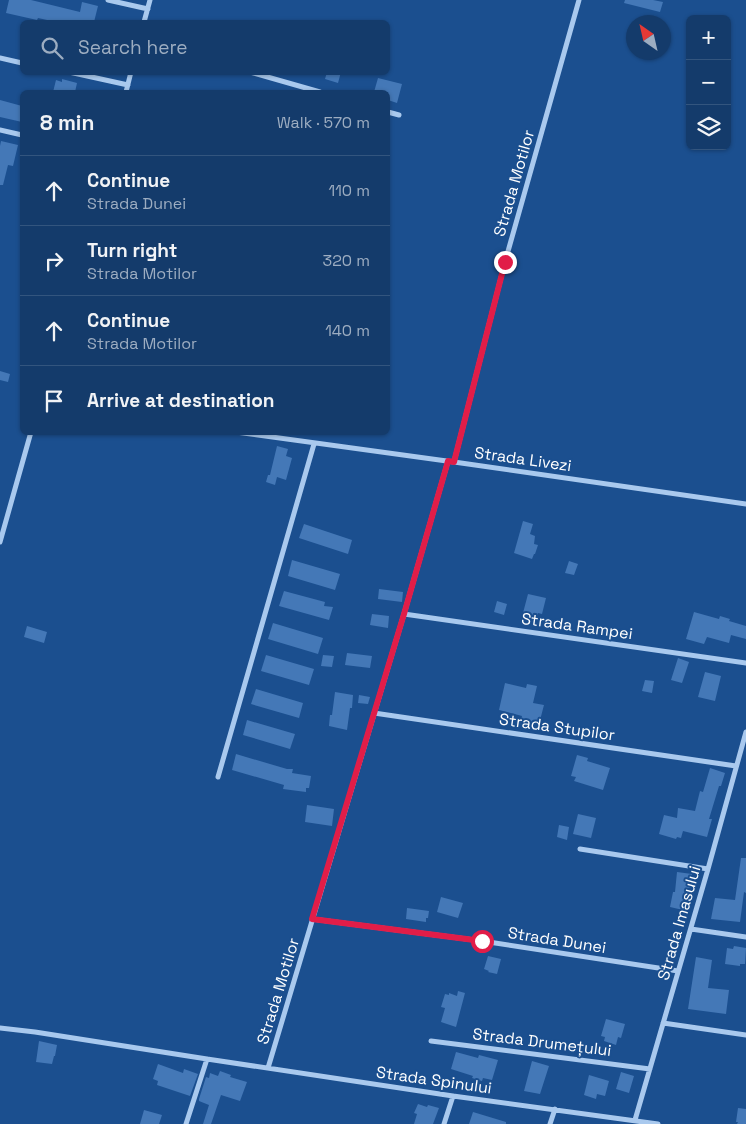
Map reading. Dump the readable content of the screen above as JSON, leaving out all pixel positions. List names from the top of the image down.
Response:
{
  "streets": {
    "street": [
      "Strada Motilor",
      "Strada Livezi",
      "Strada Rampei",
      "Strada Stupilor",
      "Strada Imasului",
      "Strada Dunei",
      "Strada Drumețului",
      "Strada Spinului"
    ]
  },
  "crossings": [
    ["Strada Motilor", "Strada Livezi"],
    ["Strada Motilor", "Strada Rampei"],
    ["Strada Motilor", "Strada Stupilor"],
    ["Strada Motilor", "Strada Dunei"],
    ["Strada Motilor", "Strada Spinului"],
    ["Strada Stupilor", "Strada Imasului"],
    ["Strada Imasului", "Strada Dunei"],
    ["Strada Imasului", "Strada Drumețului"],
    ["Strada Imasului", "Strada Spinului"]
  ],
  "north": "top left",
  "page": {
    "map_buttons": ["+", "−"],
    "search": "Search here",
    "heading": ["8 min", "Walk · 570 m"],
    "list": [
      ["Continue", "Strada Dunei", "110 m"],
      ["Turn right", "Strada Motilor", "320 m"],
      ["Continue", "Strada Motilor", "140 m"],
      "Arrive at destination"
    ]
  }
}
